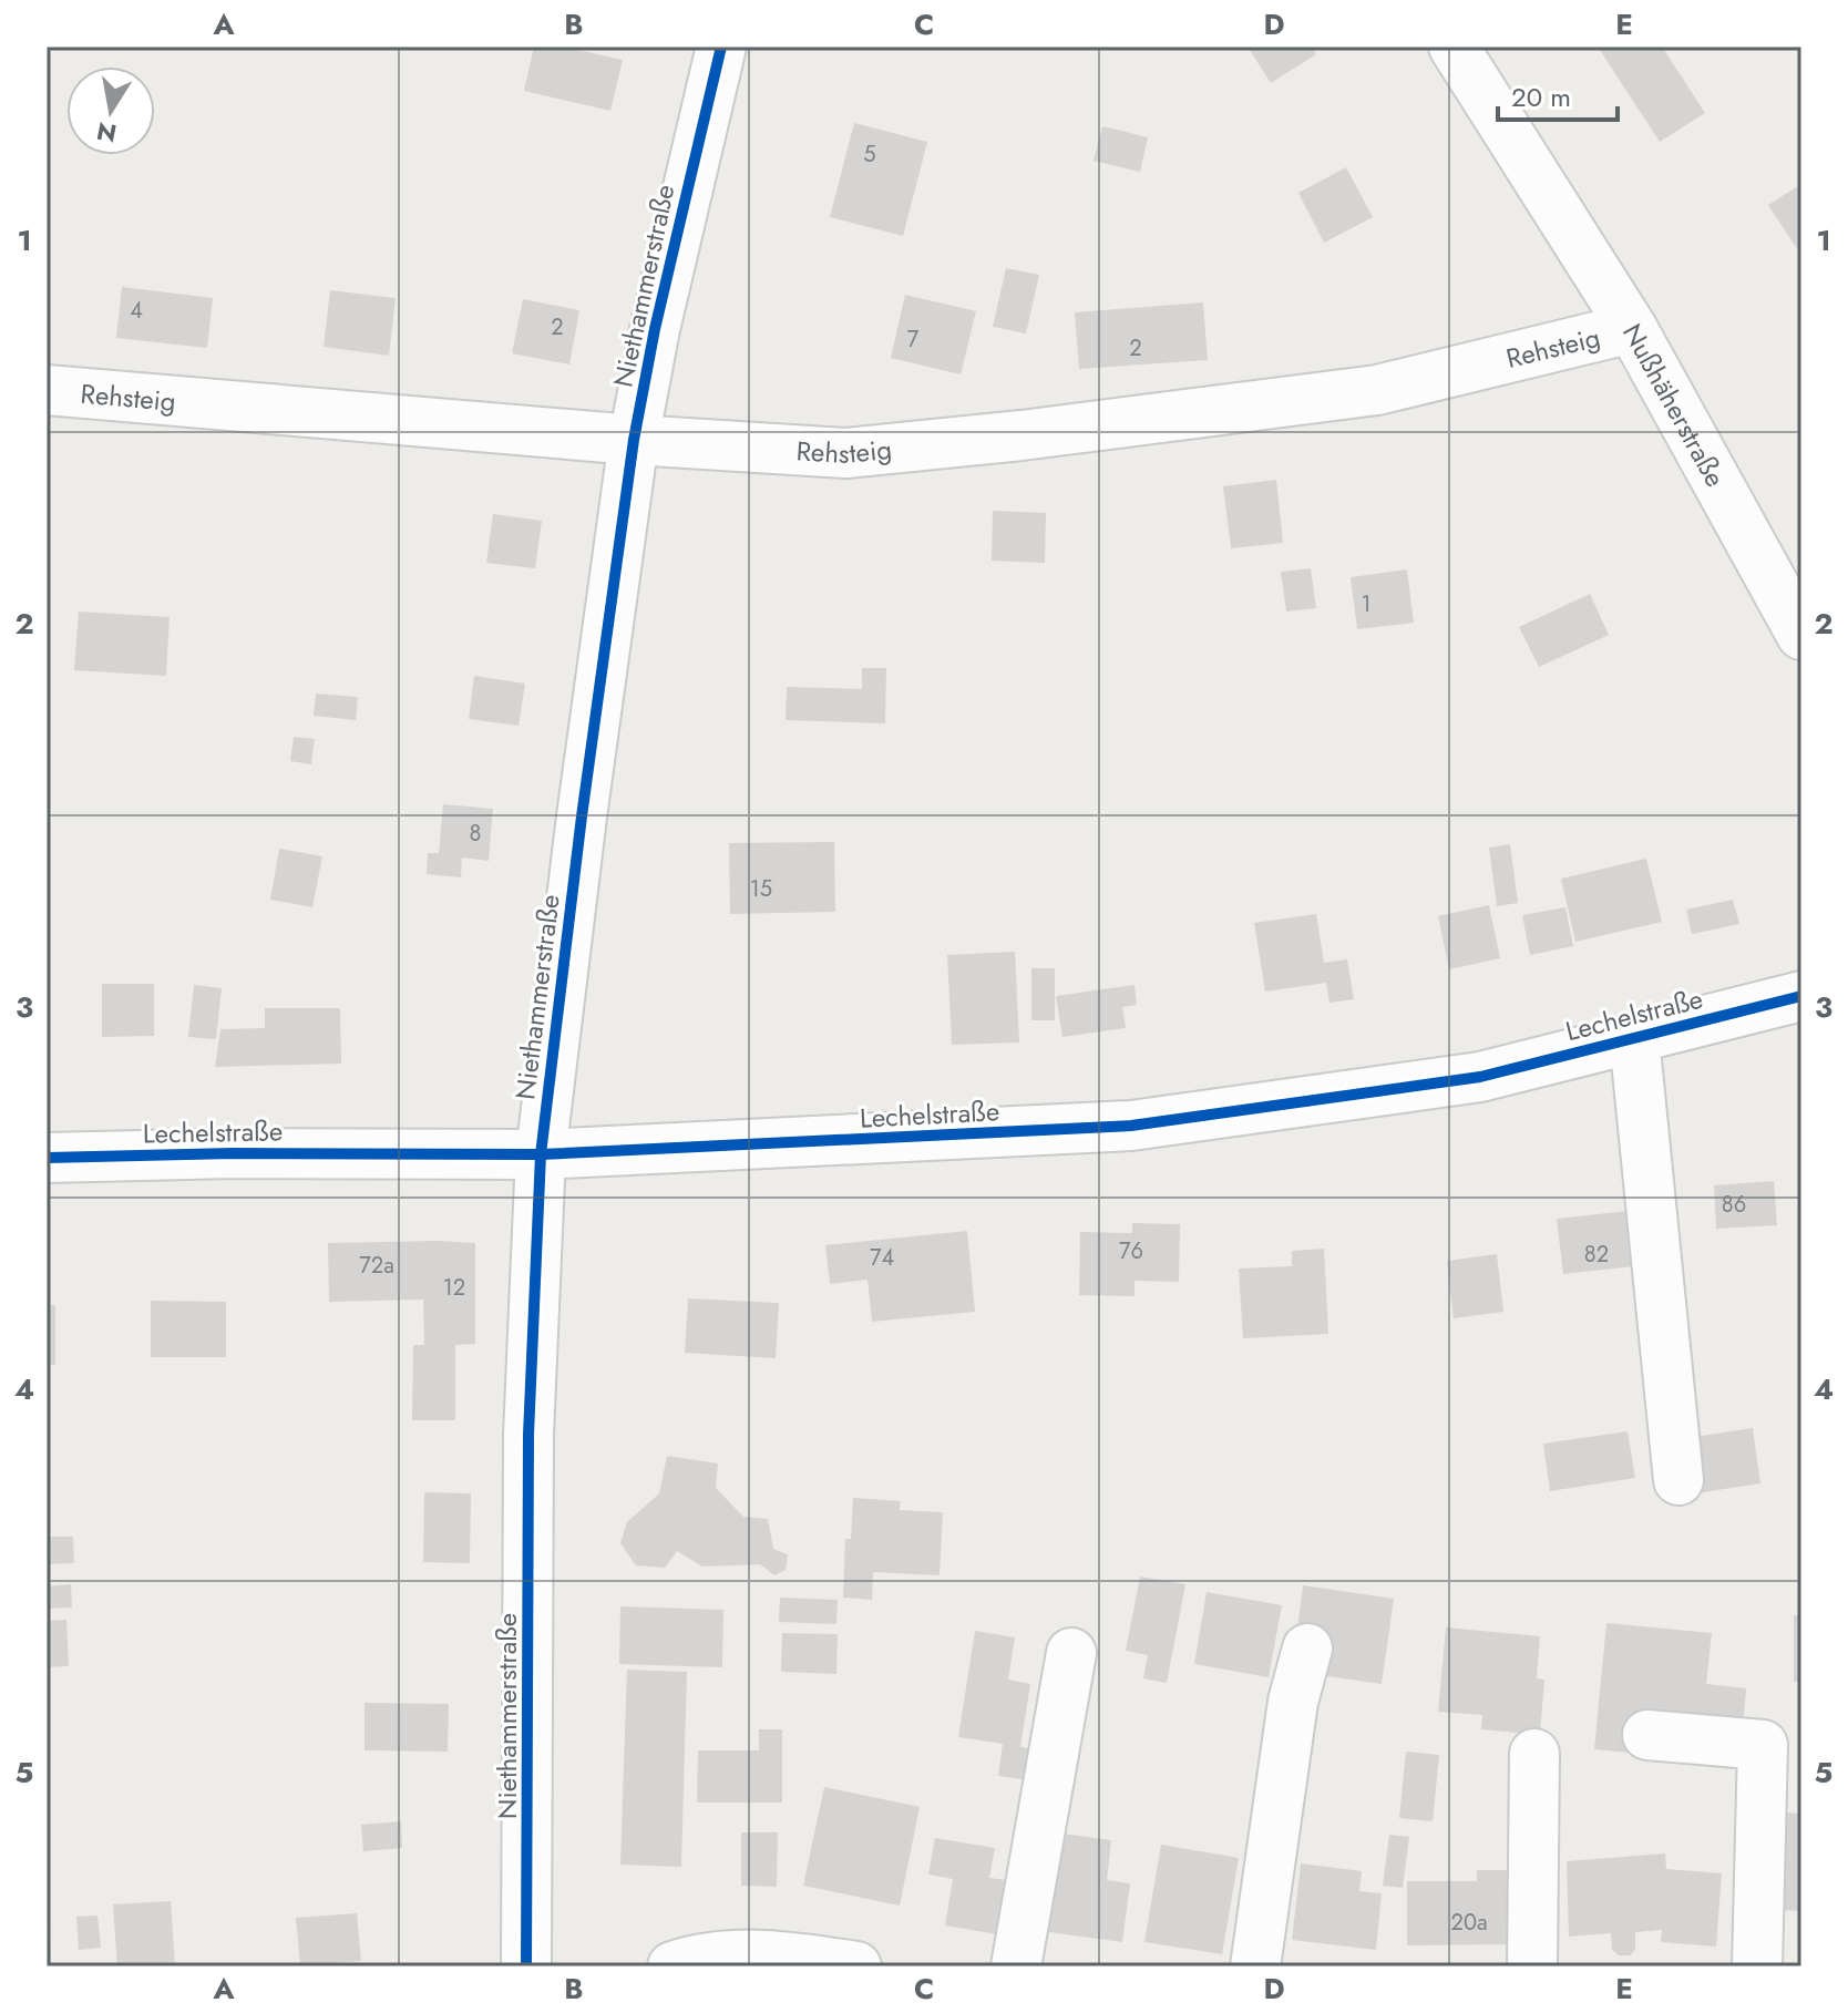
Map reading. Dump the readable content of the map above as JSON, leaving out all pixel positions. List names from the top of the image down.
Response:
{
  "streets": {
    "street": [
      "Niethammerstraße",
      "Rehsteig",
      "Nußhäherstraße",
      "Lechelstraße"
    ]
  },
  "crossings": [
    ["Niethammerstraße", "Rehsteig"],
    ["Niethammerstraße", "Lechelstraße"],
    ["Rehsteig", "Nußhäherstraße"]
  ],
  "house_numbers": [
    "5",
    "4",
    "2",
    "7",
    "2",
    "1",
    "8",
    "15",
    "86",
    "76",
    "82",
    "74",
    "72a",
    "12",
    "20a"
  ],
  "scale_bar": "20 m",
  "north": "bottom",
  "grid": {
    "columns": [
      "A",
      "B",
      "C",
      "D",
      "E"
    ],
    "rows": [
      "1",
      "2",
      "3",
      "4",
      "5"
    ]
  }
}
